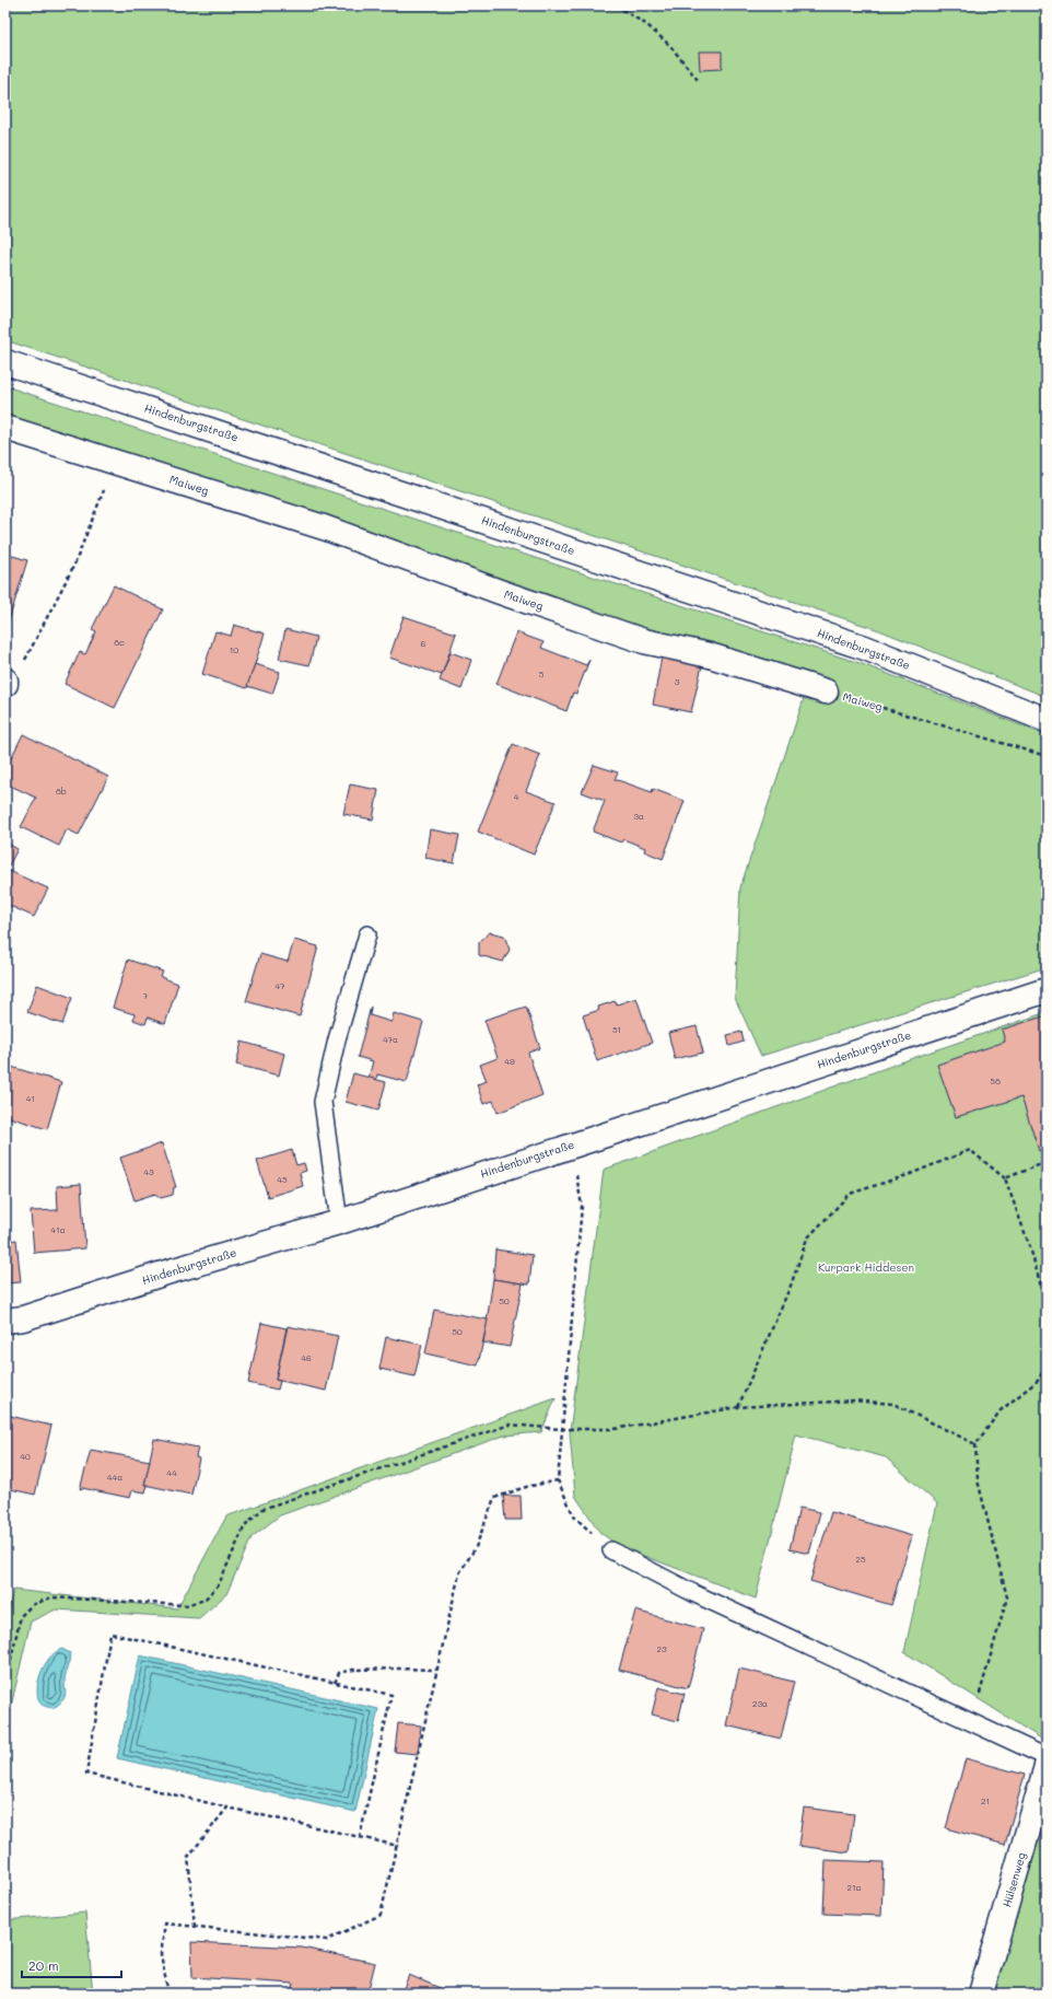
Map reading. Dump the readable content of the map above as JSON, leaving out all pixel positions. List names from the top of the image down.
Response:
{
  "streets": {
    "main road": ["Hindenburgstraße", "Maiweg", "Hülsenweg"]
  },
  "parks": ["Kurpark Hiddesen"],
  "house_numbers": [
    "8c",
    "6",
    "10",
    "5",
    "3",
    "8b",
    "4",
    "3a",
    "47",
    "7",
    "51",
    "47a",
    "49",
    "58",
    "41",
    "43",
    "45",
    "41a",
    "50",
    "50",
    "46",
    "40",
    "44",
    "44a",
    "25",
    "23",
    "23a",
    "21",
    "21a"
  ],
  "scale_bar": "20 m"
}
